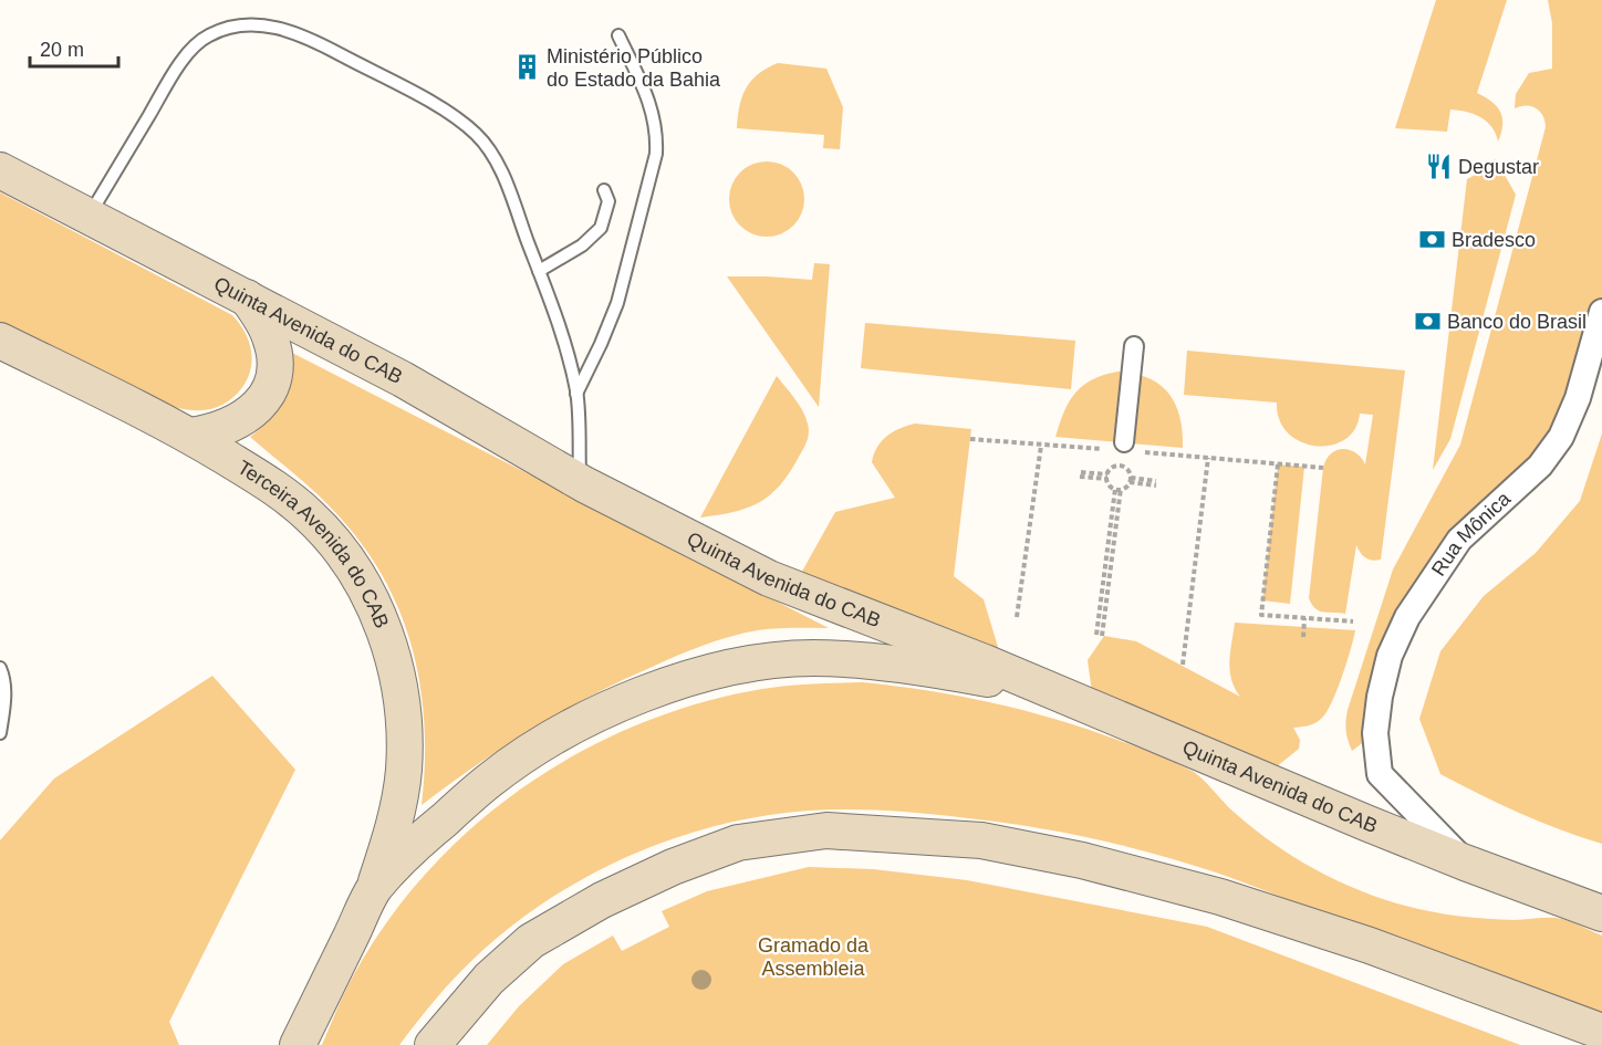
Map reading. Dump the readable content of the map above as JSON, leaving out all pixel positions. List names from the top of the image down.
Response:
{
  "streets": {
    "main road": ["Quinta Avenida do CAB", "Terceira Avenida do CAB"],
    "street": ["Rua Mônica"]
  },
  "crossings": [
    ["Quinta Avenida do CAB", "Rua Mônica"]
  ],
  "parks": ["Gramado da Assembleia"],
  "places": {
    "building": ["Ministério Público do Estado da Bahia"],
    "restaurant": ["Degustar"],
    "bank": ["Bradesco", "Banco do Brasil"]
  },
  "scale_bar": "20 m"
}
